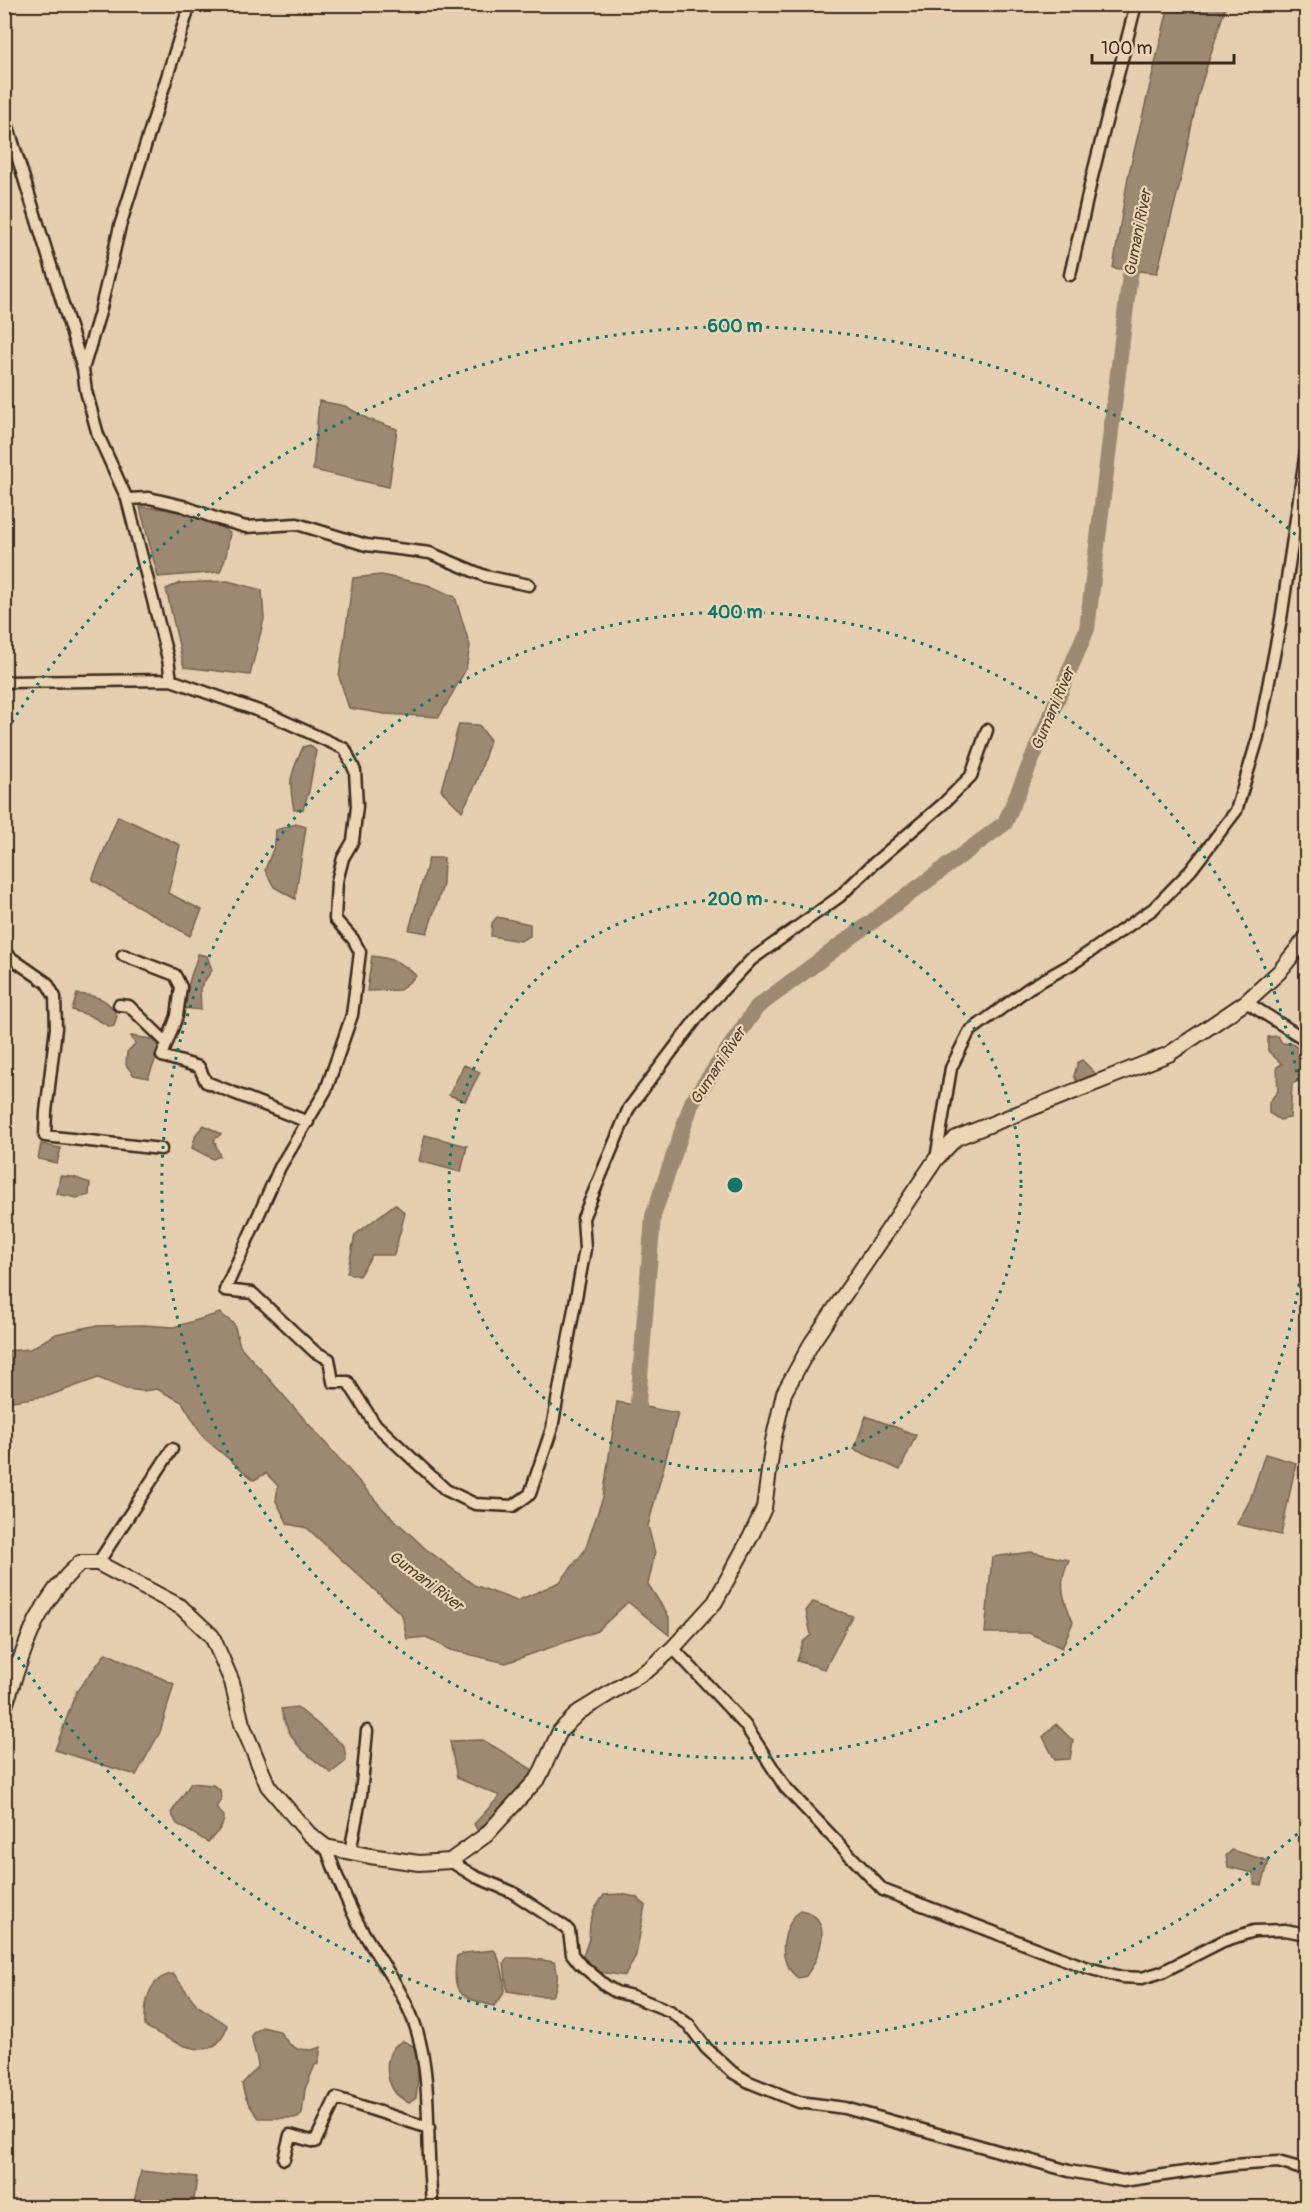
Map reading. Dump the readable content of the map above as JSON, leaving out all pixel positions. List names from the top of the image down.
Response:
{
  "water": ["Gumani River"],
  "scale_bar": "100 m",
  "rings": ["600 m", "400 m", "200 m"]
}
